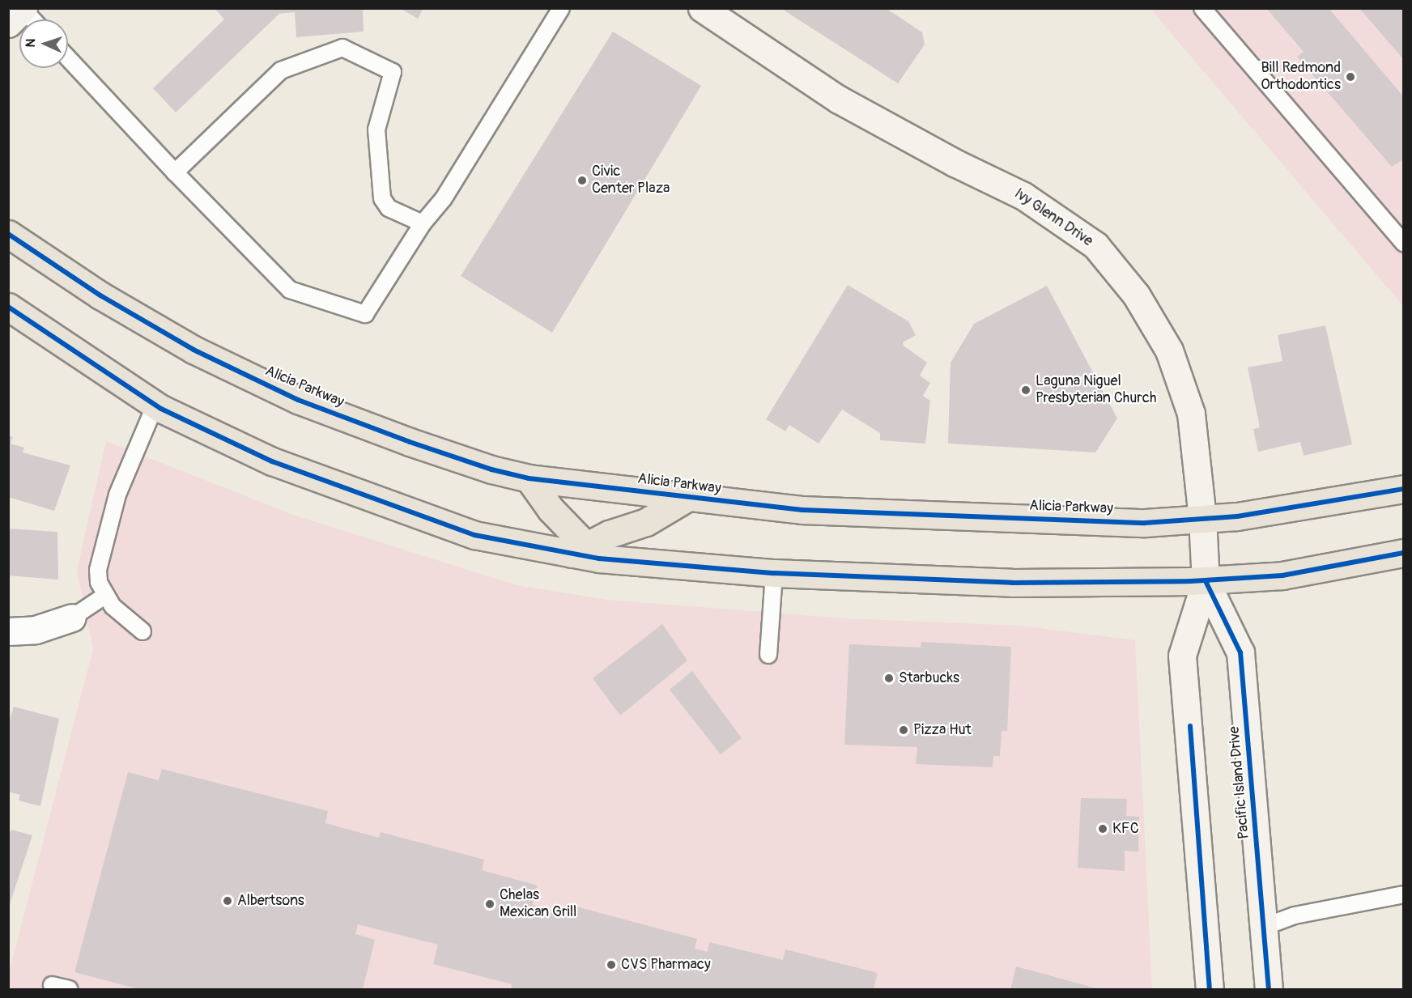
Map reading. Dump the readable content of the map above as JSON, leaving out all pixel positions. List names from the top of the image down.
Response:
{
  "streets": {
    "main road": ["Ivy Glenn Drive", "Alicia Parkway", "Pacific Island Drive"]
  },
  "crossings": [
    ["Ivy Glenn Drive", "Alicia Parkway"],
    ["Ivy Glenn Drive", "Pacific Island Drive"]
  ],
  "places": [
    "Bill Redmond Orthodontics",
    "Civic Center Plaza",
    "Laguna Niguel Presbyterian Church",
    "Starbucks",
    "Pizza Hut",
    "KFC",
    "Albertsons",
    "Chelas Mexican Grill",
    "CVS Pharmacy"
  ],
  "north": "left"
}
